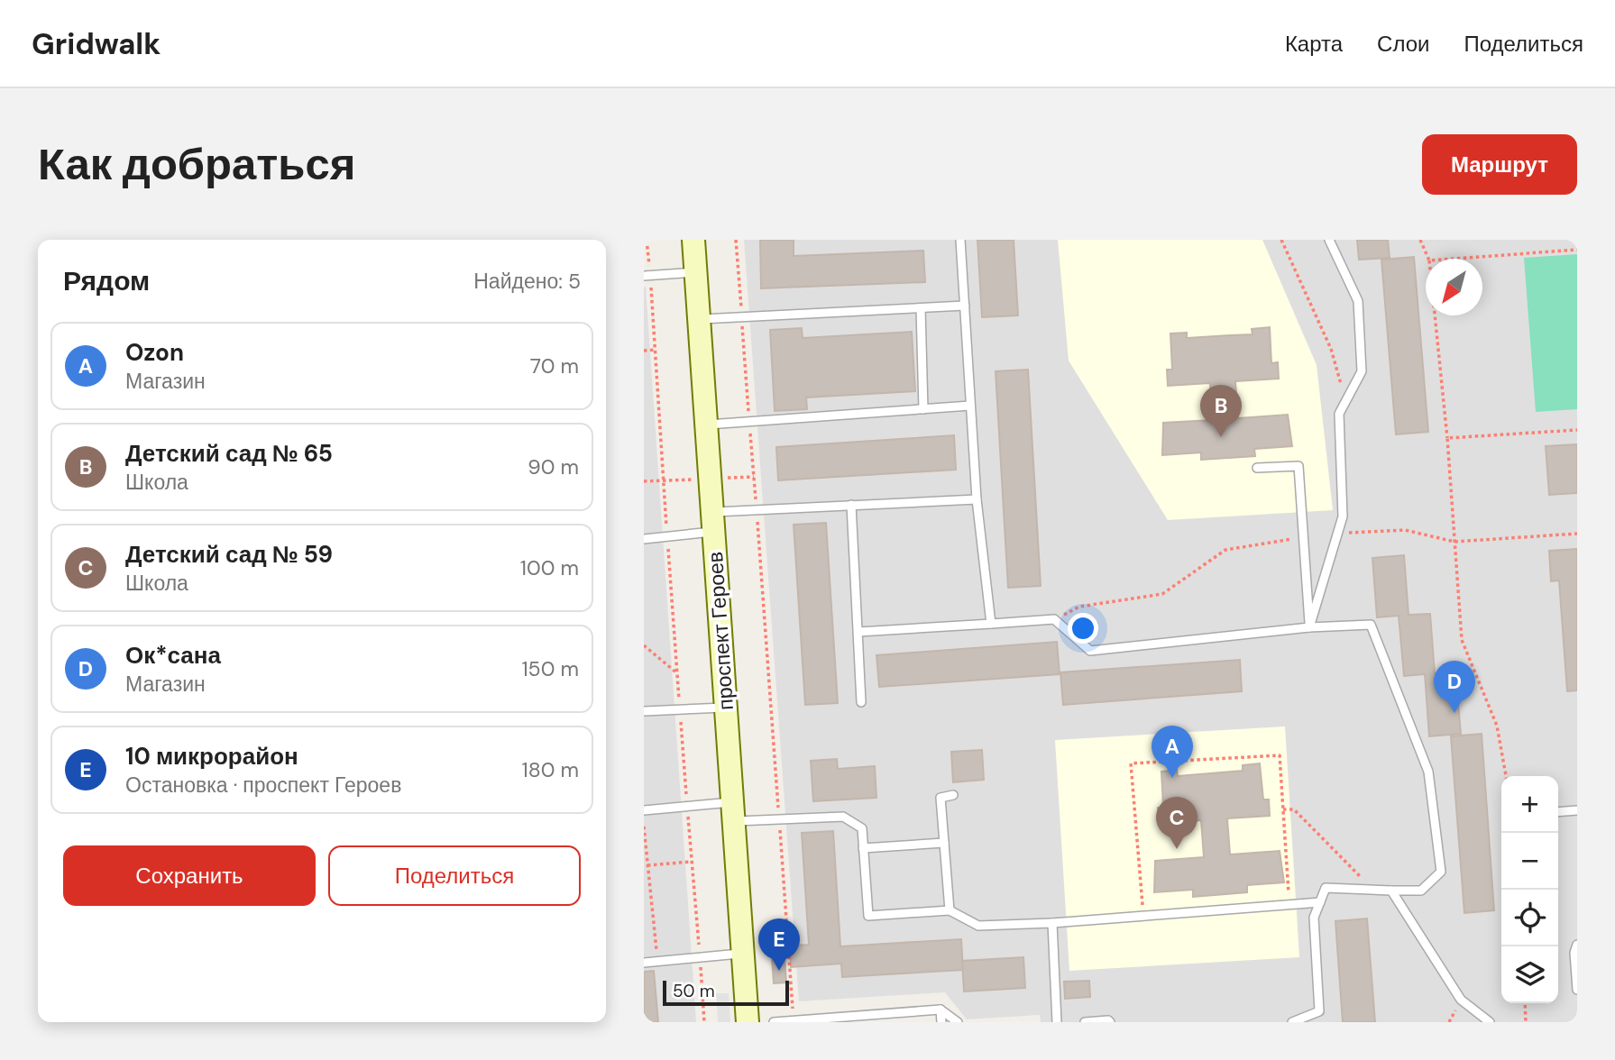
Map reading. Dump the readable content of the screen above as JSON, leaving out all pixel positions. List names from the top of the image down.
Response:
{
  "streets": {
    "street": ["проспект Героев"]
  },
  "scale_bar": "50 m",
  "north": "bottom left",
  "page": {
    "header": "Gridwalk",
    "nav": ["Карта", "Слои", "Поделиться"],
    "buttons": [
      "Маршрут",
      ["Сохранить", "Поделиться"]
    ],
    "title": "Как добраться",
    "heading": ["Рядом", "Найдено: 5"],
    "list": [
      {
        "mark": "A",
        "name": "Ozon",
        "note": "Магазин",
        "value": "70 m"
      },
      {
        "mark": "B",
        "name": "Детский сад № 65",
        "note": "Школа",
        "value": "90 m"
      },
      {
        "mark": "C",
        "name": "Детский сад № 59",
        "note": "Школа",
        "value": "100 m"
      },
      {
        "mark": "D",
        "name": "Ок*сана",
        "note": "Магазин",
        "value": "150 m"
      },
      {
        "mark": "E",
        "name": "10 микрорайон",
        "note": "Остановка · проспект Героев",
        "value": "180 m"
      }
    ],
    "pins": [
      "B",
      "D",
      "A",
      "C",
      "E"
    ],
    "map_buttons": ["+", "−"],
    "scale": "50 m"
  }
}
